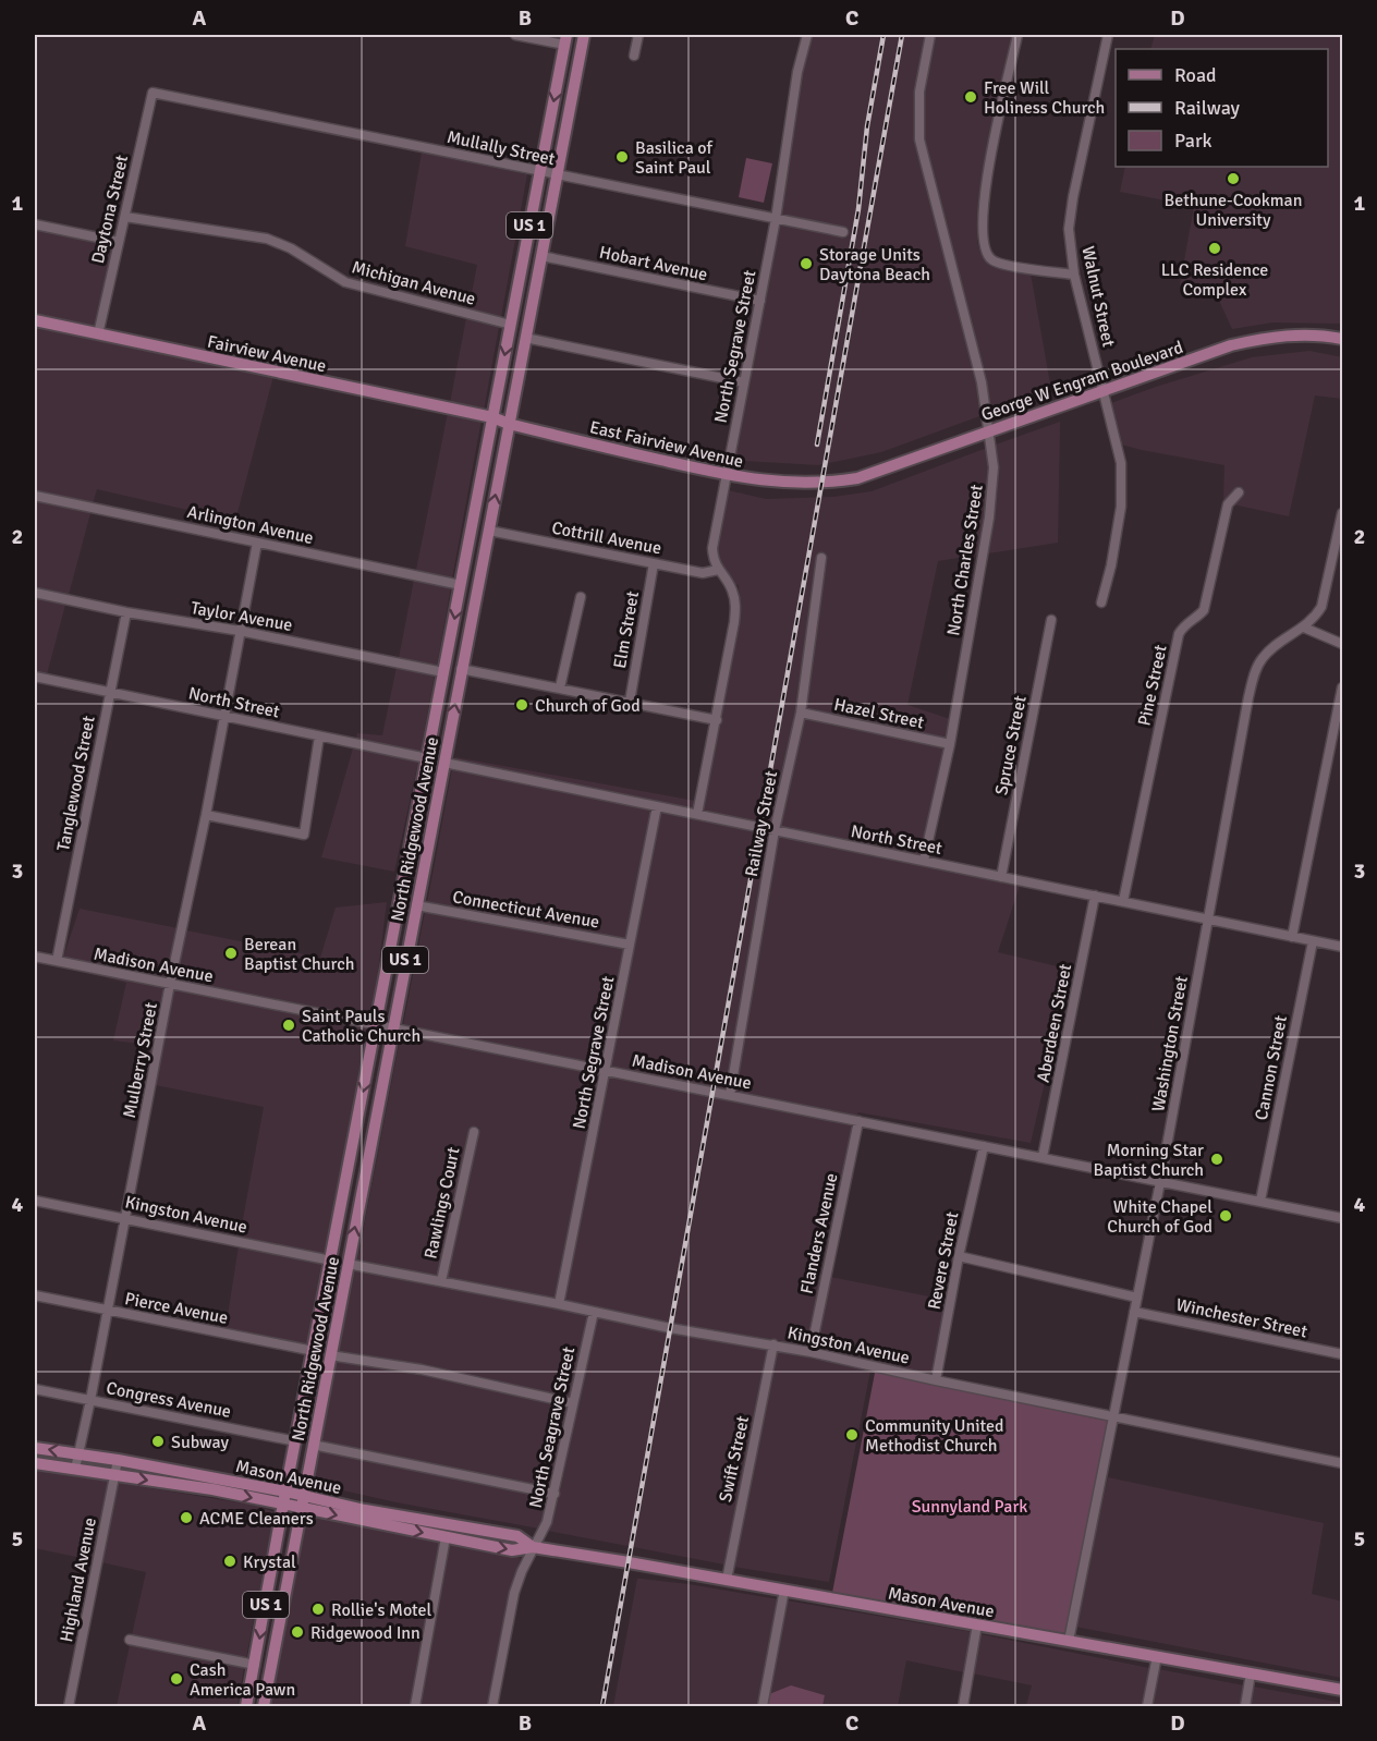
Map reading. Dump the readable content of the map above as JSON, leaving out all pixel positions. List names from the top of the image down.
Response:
{
  "streets": {
    "main road": [
      "US 1",
      "Fairview Avenue",
      "George W Engram Boulevard",
      "East Fairview Avenue",
      "North Ridgewood Avenue",
      "Mason Avenue"
    ],
    "street": [
      "Mullally Street",
      "Daytona Street",
      "Hobart Avenue",
      "Michigan Avenue",
      "Walnut Street",
      "North Segrave Street",
      "Arlington Avenue",
      "Cottrill Avenue",
      "North Charles Street",
      "Taylor Avenue",
      "Elm Street",
      "Pine Street",
      "North Street",
      "Hazel Street",
      "Spruce Street",
      "Tanglewood Street",
      "Railway Street",
      "Connecticut Avenue",
      "Madison Avenue",
      "Aberdeen Street",
      "Washington Street",
      "Mulberry Street",
      "Cannon Street",
      "Rawlings Court",
      "Kingston Avenue",
      "Flanders Avenue",
      "Revere Street",
      "Pierce Avenue",
      "Winchester Street",
      "Congress Avenue",
      "North Seagrave Street",
      "Swift Street",
      "Highland Avenue"
    ]
  },
  "crossings": [
    ["Mullally Street", "Daytona Street"],
    ["Mullally Street", "North Segrave Street"],
    ["Mullally Street", "North Ridgewood Avenue"],
    ["Daytona Street", "Michigan Avenue"],
    ["Daytona Street", "Fairview Avenue"],
    ["Hobart Avenue", "North Segrave Street"],
    ["Hobart Avenue", "North Ridgewood Avenue"],
    ["Michigan Avenue", "North Ridgewood Avenue"],
    ["Walnut Street", "George W Engram Boulevard"],
    ["North Segrave Street", "East Fairview Avenue"],
    ["North Segrave Street", "Cottrill Avenue"],
    ["North Segrave Street", "North Street"],
    ["North Segrave Street", "Connecticut Avenue"],
    ["North Segrave Street", "Madison Avenue"],
    ["North Segrave Street", "Kingston Avenue"],
    ["Fairview Avenue", "East Fairview Avenue"],
    ["Fairview Avenue", "North Ridgewood Avenue"],
    ["George W Engram Boulevard", "East Fairview Avenue"],
    ["George W Engram Boulevard", "North Charles Street"],
    ["East Fairview Avenue", "North Ridgewood Avenue"],
    ["Arlington Avenue", "North Ridgewood Avenue"],
    ["Arlington Avenue", "Mulberry Street"],
    ["Cottrill Avenue", "Elm Street"],
    ["Cottrill Avenue", "North Ridgewood Avenue"],
    ["North Charles Street", "North Street"],
    ["North Charles Street", "Hazel Street"],
    ["Taylor Avenue", "Tanglewood Street"],
    ["Taylor Avenue", "North Ridgewood Avenue"],
    ["Taylor Avenue", "Mulberry Street"],
    ["Pine Street", "North Street"],
    ["North Street", "Spruce Street"],
    ["North Street", "Tanglewood Street"],
    ["North Street", "Railway Street"],
    ["North Street", "North Ridgewood Avenue"],
    ["North Street", "Aberdeen Street"],
    ["North Street", "Washington Street"],
    ["North Street", "Mulberry Street"],
    ["North Street", "Cannon Street"],
    ["Hazel Street", "Railway Street"],
    ["Tanglewood Street", "Madison Avenue"],
    ["Railway Street", "Madison Avenue"],
    ["North Ridgewood Avenue", "Connecticut Avenue"],
    ["North Ridgewood Avenue", "Madison Avenue"],
    ["North Ridgewood Avenue", "Kingston Avenue"],
    ["North Ridgewood Avenue", "Pierce Avenue"],
    ["North Ridgewood Avenue", "Congress Avenue"],
    ["North Ridgewood Avenue", "Mason Avenue"],
    ["Madison Avenue", "Aberdeen Street"],
    ["Madison Avenue", "Washington Street"],
    ["Madison Avenue", "Mulberry Street"],
    ["Madison Avenue", "Cannon Street"],
    ["Madison Avenue", "Flanders Avenue"],
    ["Madison Avenue", "Revere Street"],
    ["Washington Street", "Kingston Avenue"],
    ["Washington Street", "Winchester Street"],
    ["Washington Street", "Mason Avenue"],
    ["Mulberry Street", "Kingston Avenue"],
    ["Mulberry Street", "Pierce Avenue"],
    ["Mulberry Street", "Congress Avenue"],
    ["Mulberry Street", "Mason Avenue"],
    ["Rawlings Court", "Kingston Avenue"],
    ["Kingston Avenue", "Flanders Avenue"],
    ["Kingston Avenue", "Revere Street"],
    ["Kingston Avenue", "North Seagrave Street"],
    ["Kingston Avenue", "Swift Street"],
    ["North Seagrave Street", "Mason Avenue"],
    ["Swift Street", "Mason Avenue"],
    ["Mason Avenue", "Highland Avenue"]
  ],
  "parks": ["Sunnyland Park"],
  "places": [
    "Free Will Holiness Church",
    "Basilica of Saint Paul",
    "Bethune-Cookman University",
    "LLC Residence Complex",
    "Storage Units Daytona Beach",
    "Church of God",
    "Berean Baptist Church",
    "Saint Pauls Catholic Church",
    "Morning Star Baptist Church",
    "White Chapel Church of God",
    "Community United Methodist Church",
    "Subway",
    "ACME Cleaners",
    "Krystal",
    "Rollie's Motel",
    "Ridgewood Inn",
    "Cash America Pawn"
  ],
  "legend": ["Road", "Railway", "Park"],
  "grid": {
    "columns": [
      "A",
      "B",
      "C",
      "D"
    ],
    "rows": [
      "1",
      "2",
      "3",
      "4",
      "5"
    ]
  }
}
